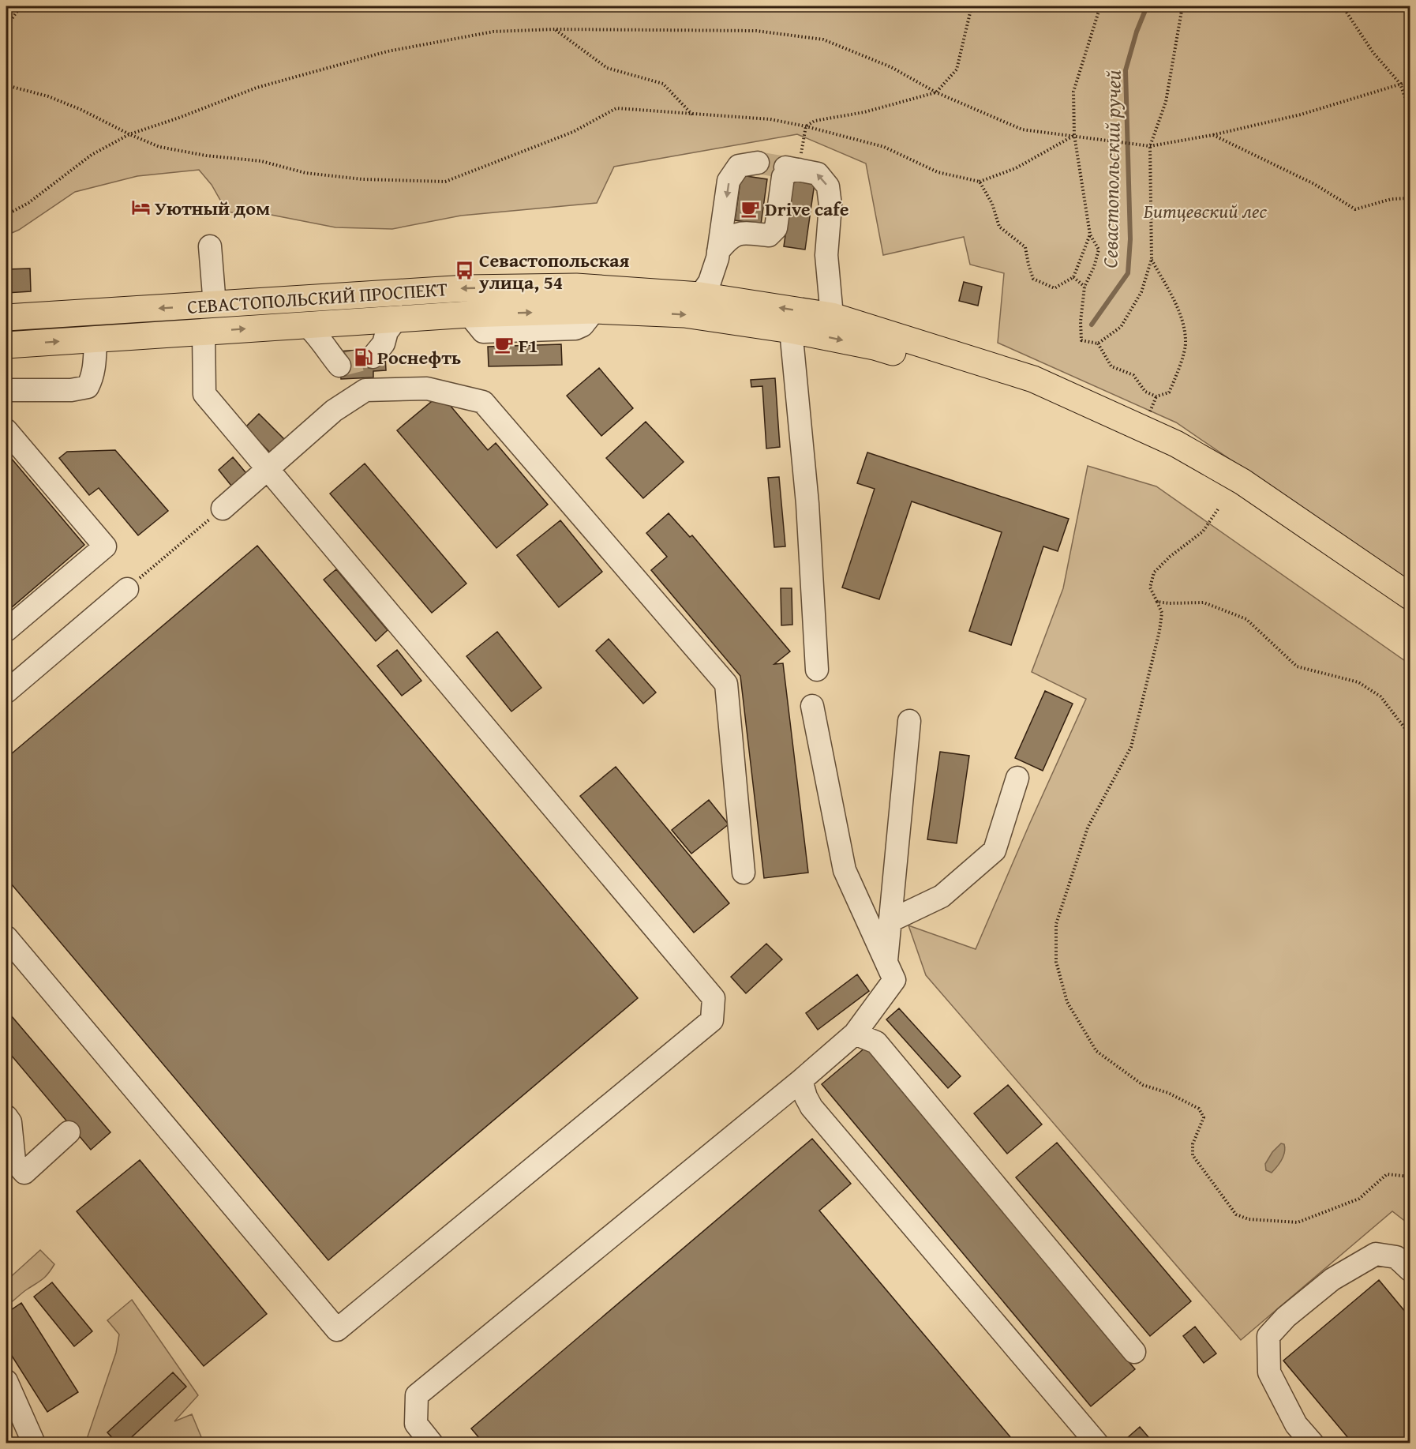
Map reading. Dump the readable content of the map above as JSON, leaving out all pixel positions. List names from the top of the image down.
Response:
{
  "streets": {
    "main road": ["СЕВАСТОПОЛЬСКИЙ ПРОСПЕКТ"]
  },
  "water": ["Севастопольский ручей"],
  "parks": ["Битцевский лес"],
  "places": {
    "hotel": ["Уютный дом"],
    "cafe": ["Drive cafe", "F1"],
    "bus stop": ["Севастопольская улица, 54"],
    "fuel station": ["Роснефть"]
  }
}
